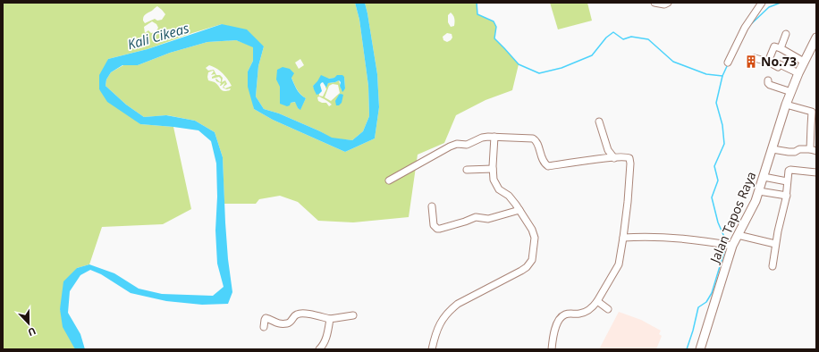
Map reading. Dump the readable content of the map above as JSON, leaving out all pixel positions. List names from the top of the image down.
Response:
{
  "streets": {
    "main road": ["Jalan Tapos Raya"]
  },
  "water": ["Kali Cikeas"],
  "places": {
    "building": ["No.73"]
  },
  "north": "bottom"
}
